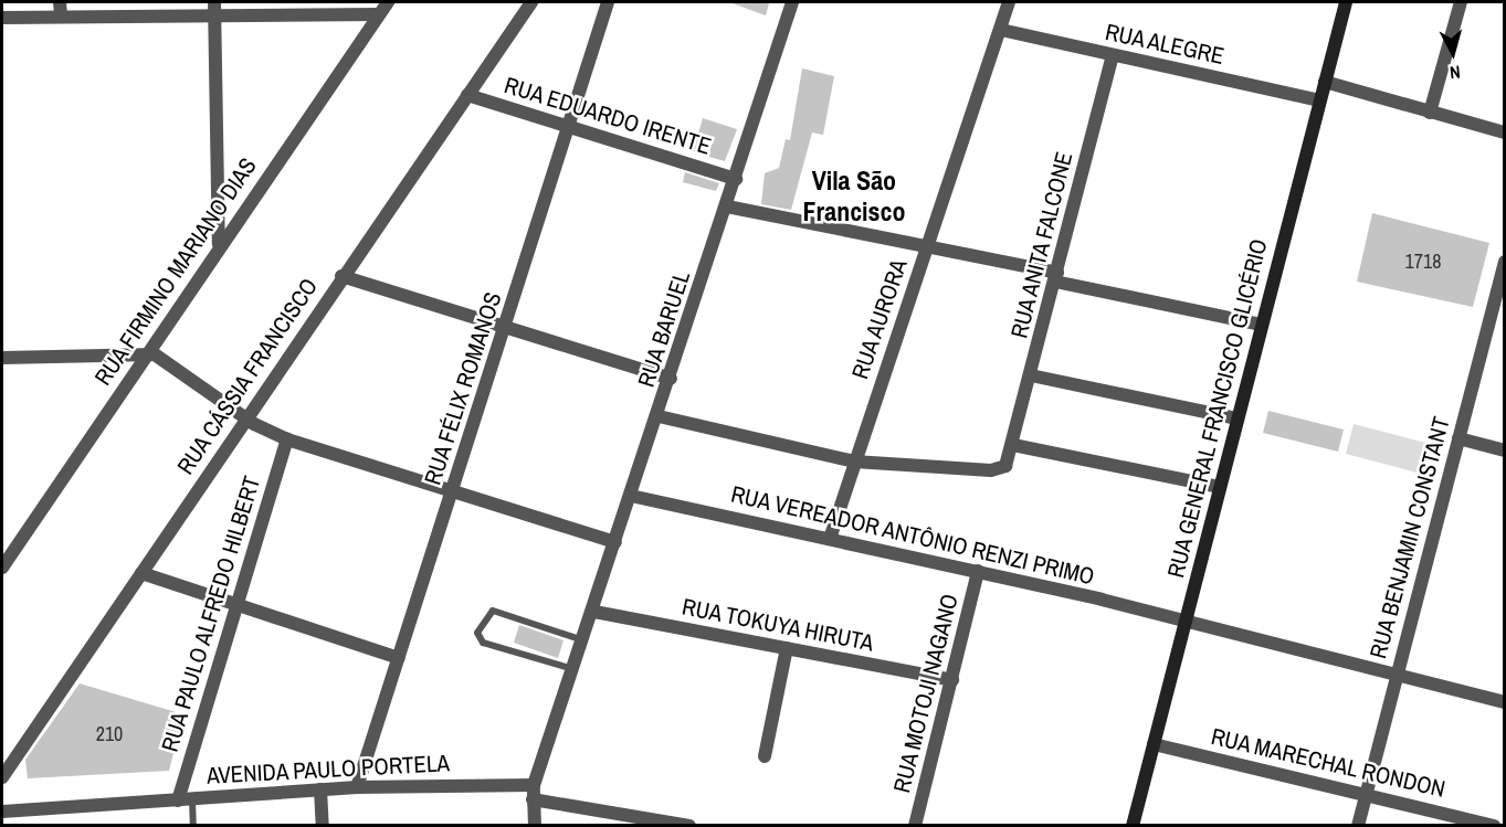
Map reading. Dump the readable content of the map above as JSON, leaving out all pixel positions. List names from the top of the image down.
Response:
{
  "streets": {
    "main road": ["RUA GENERAL FRANCISCO GLICÉRIO"],
    "street": [
      "RUA ALEGRE",
      "RUA EDUARDO IRENTE",
      "RUA ANITA FALCONE",
      "RUA FIRMINO MARIANO DIAS",
      "RUA AURORA",
      "RUA BARUEL",
      "RUA CÁSSIA FRANCISCO",
      "RUA FÉLIX ROMANOS",
      "RUA VEREADOR ANTÔNIO RENZI PRIMO",
      "RUA BENJAMIN CONSTANT",
      "RUA PAULO ALFREDO HILBERT",
      "RUA TOKUYA HIRUTA",
      "RUA MOTOJI NAGANO",
      "RUA MARECHAL RONDON",
      "AVENIDA PAULO PORTELA"
    ]
  },
  "crossings": [
    ["RUA ALEGRE", "RUA ANITA FALCONE"],
    ["RUA ALEGRE", "RUA AURORA"],
    ["RUA ALEGRE", "RUA GENERAL FRANCISCO GLICÉRIO"],
    ["RUA EDUARDO IRENTE", "RUA BARUEL"],
    ["RUA EDUARDO IRENTE", "RUA CÁSSIA FRANCISCO"],
    ["RUA EDUARDO IRENTE", "RUA FÉLIX ROMANOS"],
    ["RUA AURORA", "RUA VEREADOR ANTÔNIO RENZI PRIMO"],
    ["RUA BARUEL", "RUA VEREADOR ANTÔNIO RENZI PRIMO"],
    ["RUA BARUEL", "RUA TOKUYA HIRUTA"],
    ["RUA FÉLIX ROMANOS", "AVENIDA PAULO PORTELA"],
    ["RUA GENERAL FRANCISCO GLICÉRIO", "RUA VEREADOR ANTÔNIO RENZI PRIMO"],
    ["RUA GENERAL FRANCISCO GLICÉRIO", "RUA MARECHAL RONDON"],
    ["RUA VEREADOR ANTÔNIO RENZI PRIMO", "RUA BENJAMIN CONSTANT"],
    ["RUA VEREADOR ANTÔNIO RENZI PRIMO", "RUA MOTOJI NAGANO"],
    ["RUA BENJAMIN CONSTANT", "RUA MARECHAL RONDON"],
    ["RUA PAULO ALFREDO HILBERT", "AVENIDA PAULO PORTELA"],
    ["RUA TOKUYA HIRUTA", "RUA MOTOJI NAGANO"]
  ],
  "districts": ["Vila São Francisco"],
  "house_numbers": ["1718", "210"],
  "north": "bottom"
}
